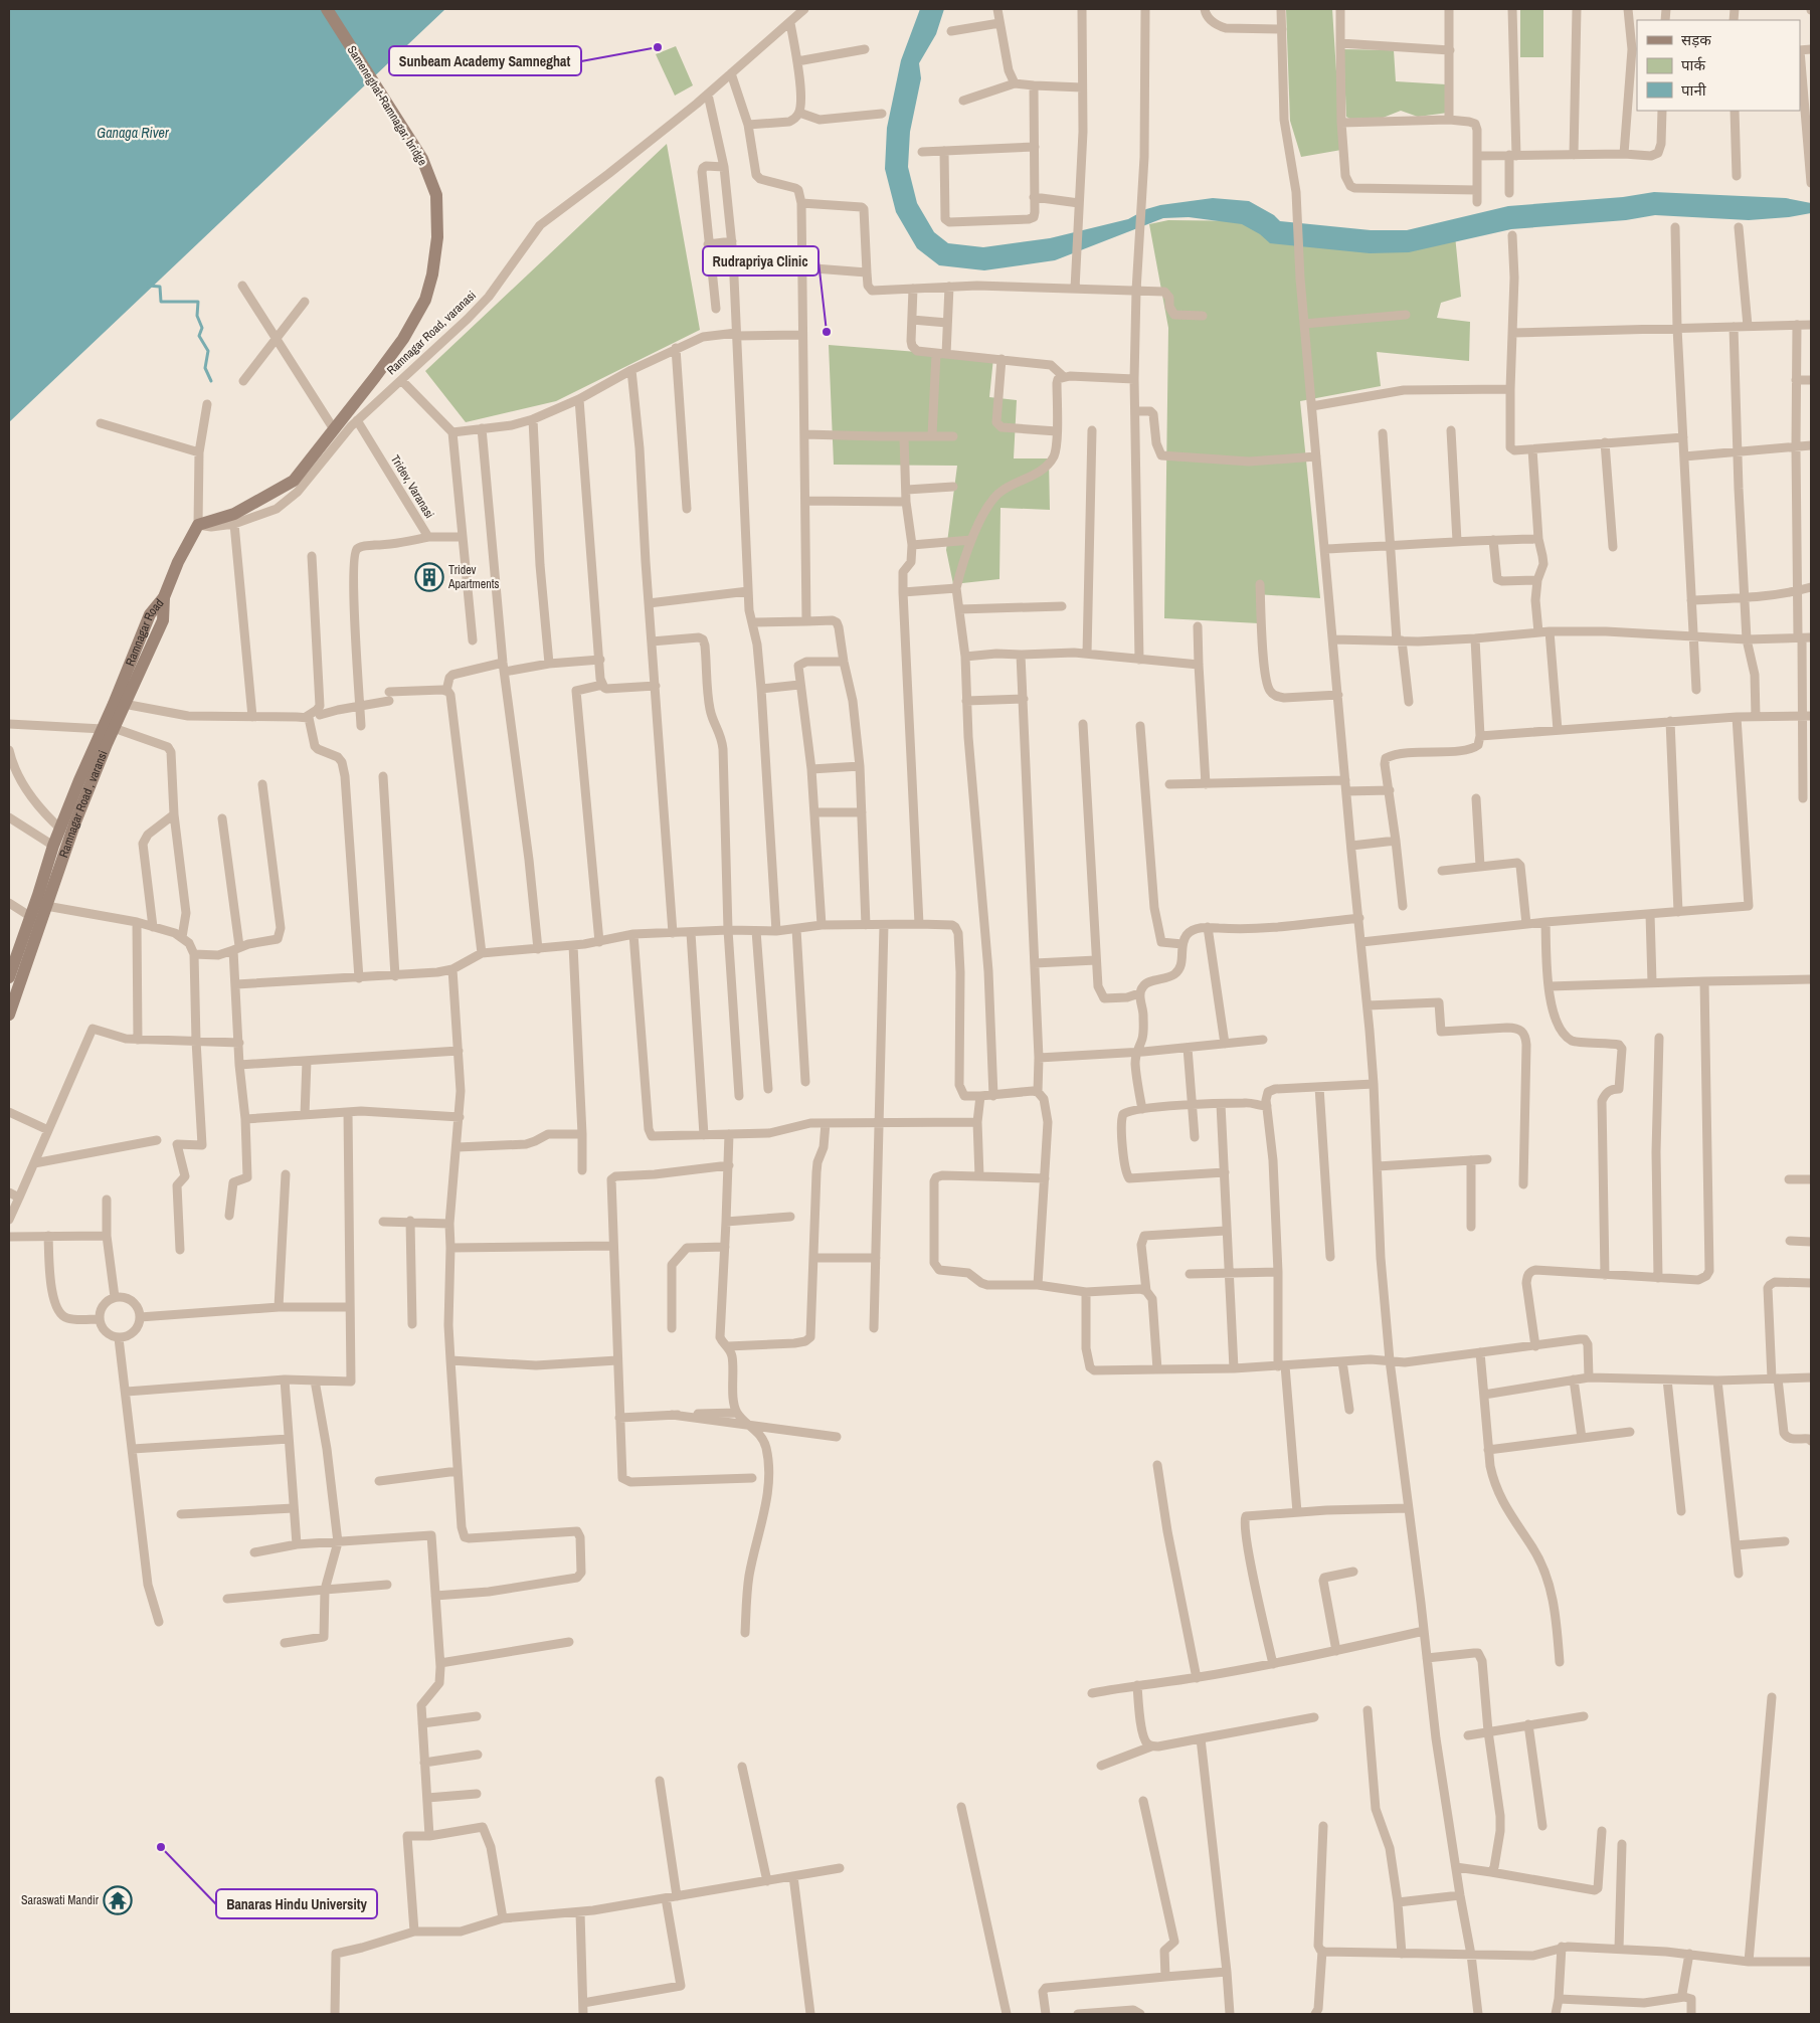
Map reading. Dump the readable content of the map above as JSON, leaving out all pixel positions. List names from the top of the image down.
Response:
{
  "streets": {
    "main road": ["Sameneghat-Ramnagar, bridge", "Ramnagar Road", "Ramnagar Road , varansi"],
    "street": ["Ramnagar Road, varanasi", "Tridev, Varanasi"]
  },
  "crossings": [
    ["Ramnagar Road, varanasi", "Tridev, Varanasi"],
    ["Ramnagar Road, varanasi", "Ramnagar Road"],
    ["Ramnagar Road", "Ramnagar Road , varansi"]
  ],
  "water": ["Ganaga River"],
  "places": {
    "other": ["Sunbeam Academy Samneghat", "Rudrapriya Clinic", "Banaras Hindu University"],
    "building": ["Tridev Apartments"],
    "temple": ["Saraswati Mandir"]
  },
  "legend": ["सड़क", "पार्क", "पानी"]
}
